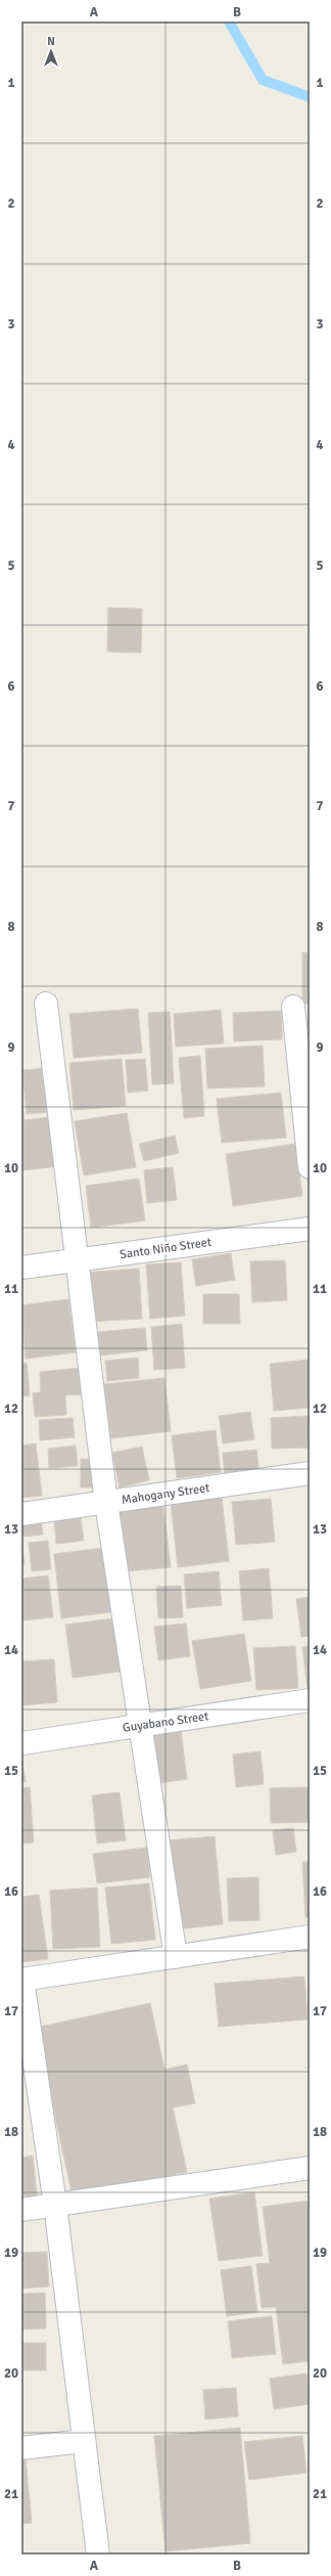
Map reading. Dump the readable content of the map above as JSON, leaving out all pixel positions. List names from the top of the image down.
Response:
{
  "streets": {
    "street": ["Santo Niño Street", "Mahogany Street", "Guyabano Street"]
  },
  "north": "top",
  "grid": {
    "columns": ["A", "B"],
    "rows": [
      "1",
      "2",
      "3",
      "4",
      "5",
      "6",
      "7",
      "8",
      "9",
      "10",
      "11",
      "12",
      "13",
      "14",
      "15",
      "16",
      "17",
      "18",
      "19",
      "20",
      "21"
    ]
  }
}
